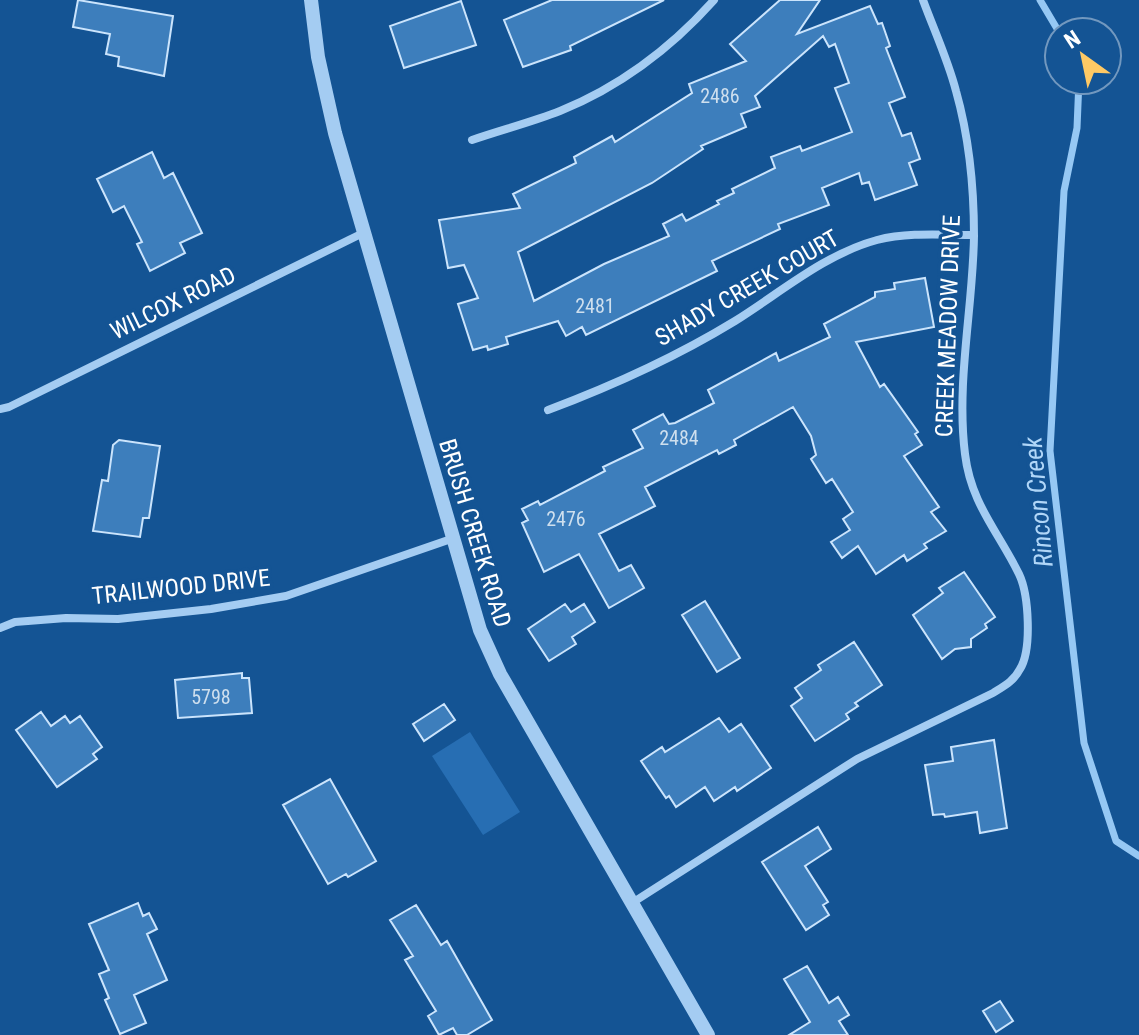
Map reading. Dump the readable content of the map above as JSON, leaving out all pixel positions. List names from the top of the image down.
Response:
{
  "streets": {
    "street": [
      "SHADY CREEK COURT",
      "WILCOX ROAD",
      "CREEK MEADOW DRIVE",
      "BRUSH CREEK ROAD",
      "TRAILWOOD DRIVE"
    ]
  },
  "crossings": [
    ["SHADY CREEK COURT", "CREEK MEADOW DRIVE"],
    ["WILCOX ROAD", "BRUSH CREEK ROAD"],
    ["CREEK MEADOW DRIVE", "BRUSH CREEK ROAD"],
    ["BRUSH CREEK ROAD", "TRAILWOOD DRIVE"]
  ],
  "water": ["Rincon Creek"],
  "house_numbers": [
    "2486",
    "2481",
    "2484",
    "2476",
    "5798"
  ],
  "north": "top left"
}
